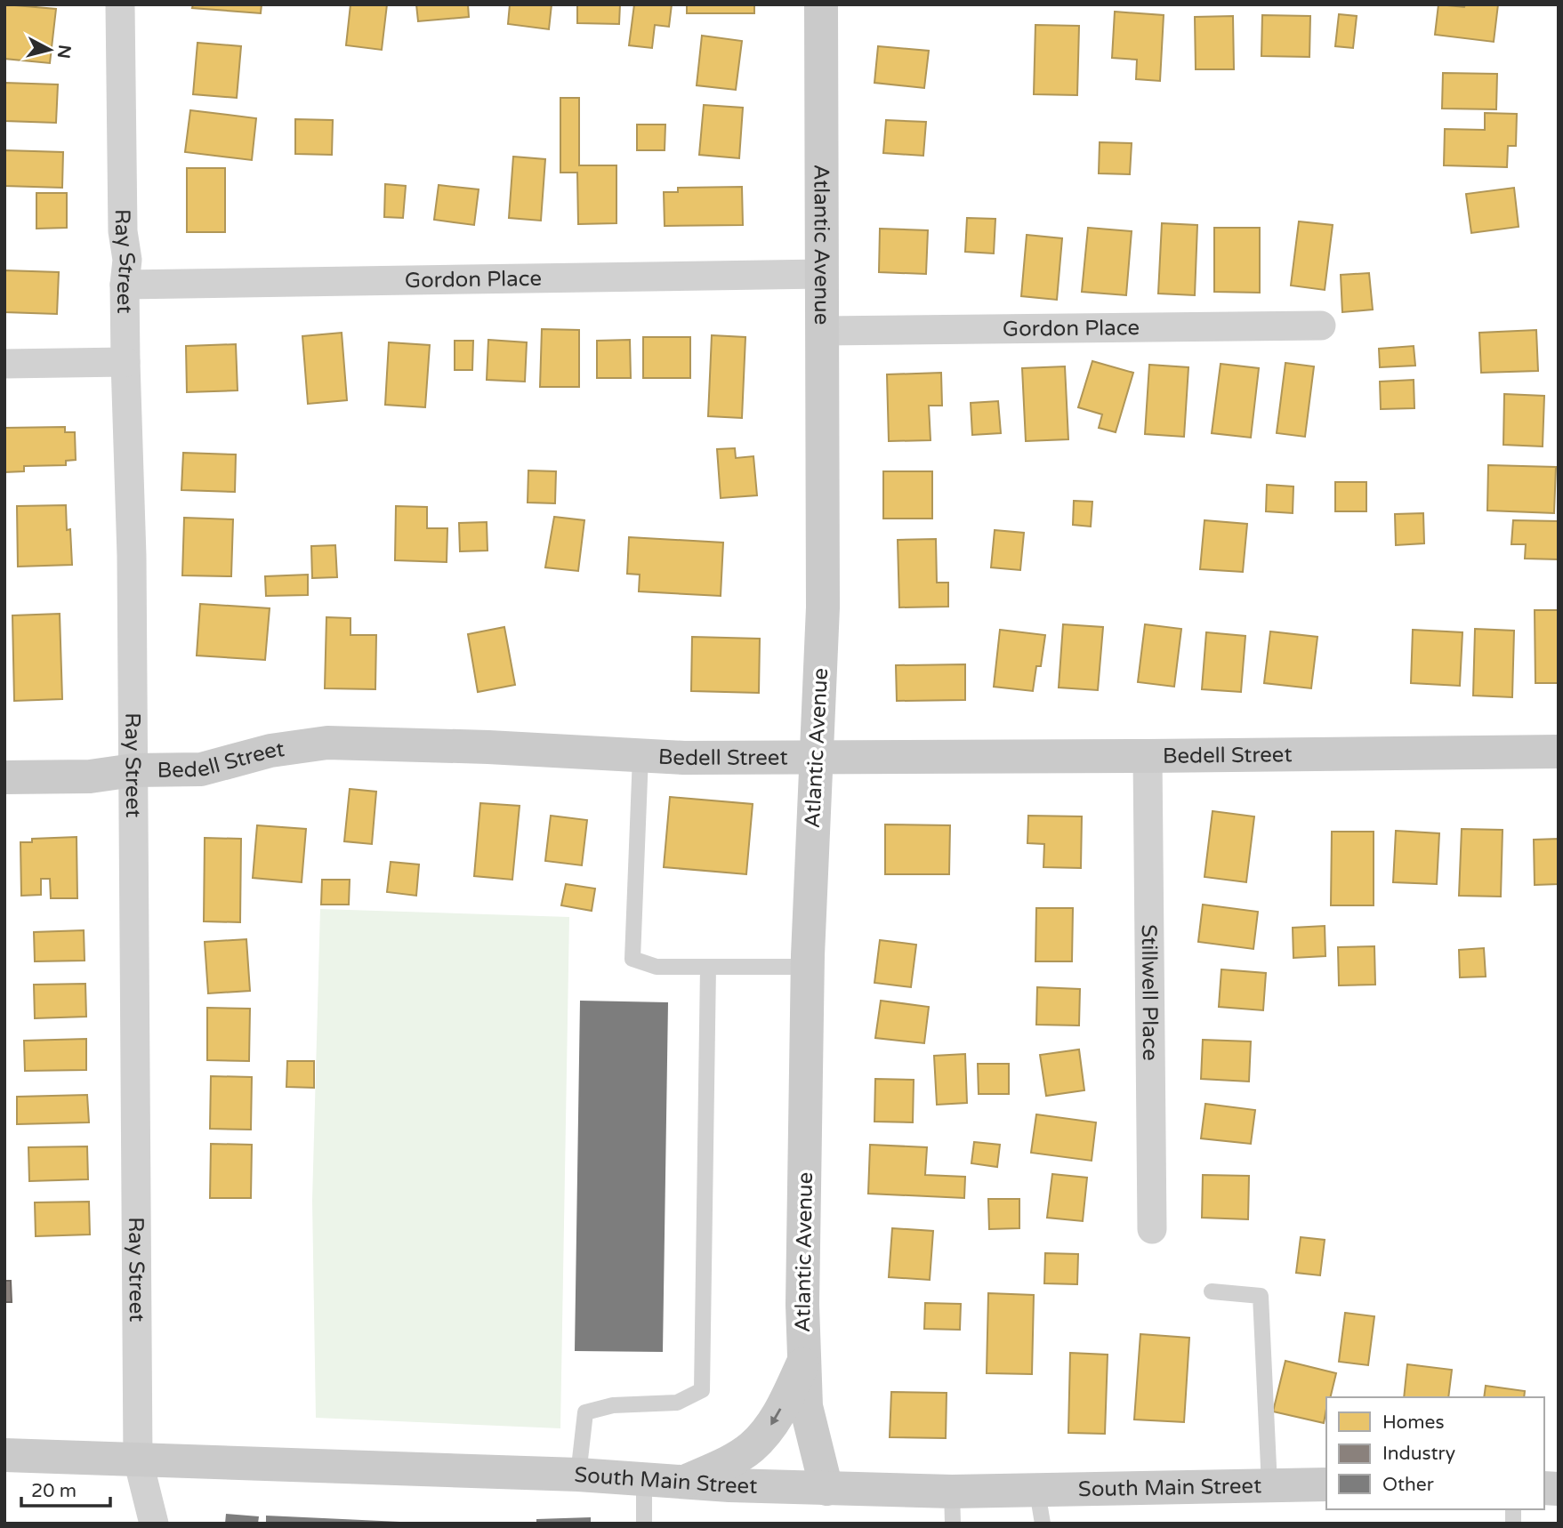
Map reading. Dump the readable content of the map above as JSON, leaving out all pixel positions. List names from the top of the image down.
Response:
{
  "streets": {
    "street": [
      "Atlantic Avenue",
      "Ray Street",
      "Gordon Place",
      "Bedell Street",
      "Stillwell Place",
      "South Main Street"
    ]
  },
  "crossings": [
    ["Atlantic Avenue", "Gordon Place"],
    ["Atlantic Avenue", "Bedell Street"],
    ["Atlantic Avenue", "South Main Street"],
    ["Ray Street", "Gordon Place"],
    ["Ray Street", "Bedell Street"],
    ["Ray Street", "South Main Street"],
    ["Bedell Street", "Stillwell Place"]
  ],
  "legend": ["Homes", "Industry", "Other"],
  "scale_bar": "20 m",
  "north": "right"
}
